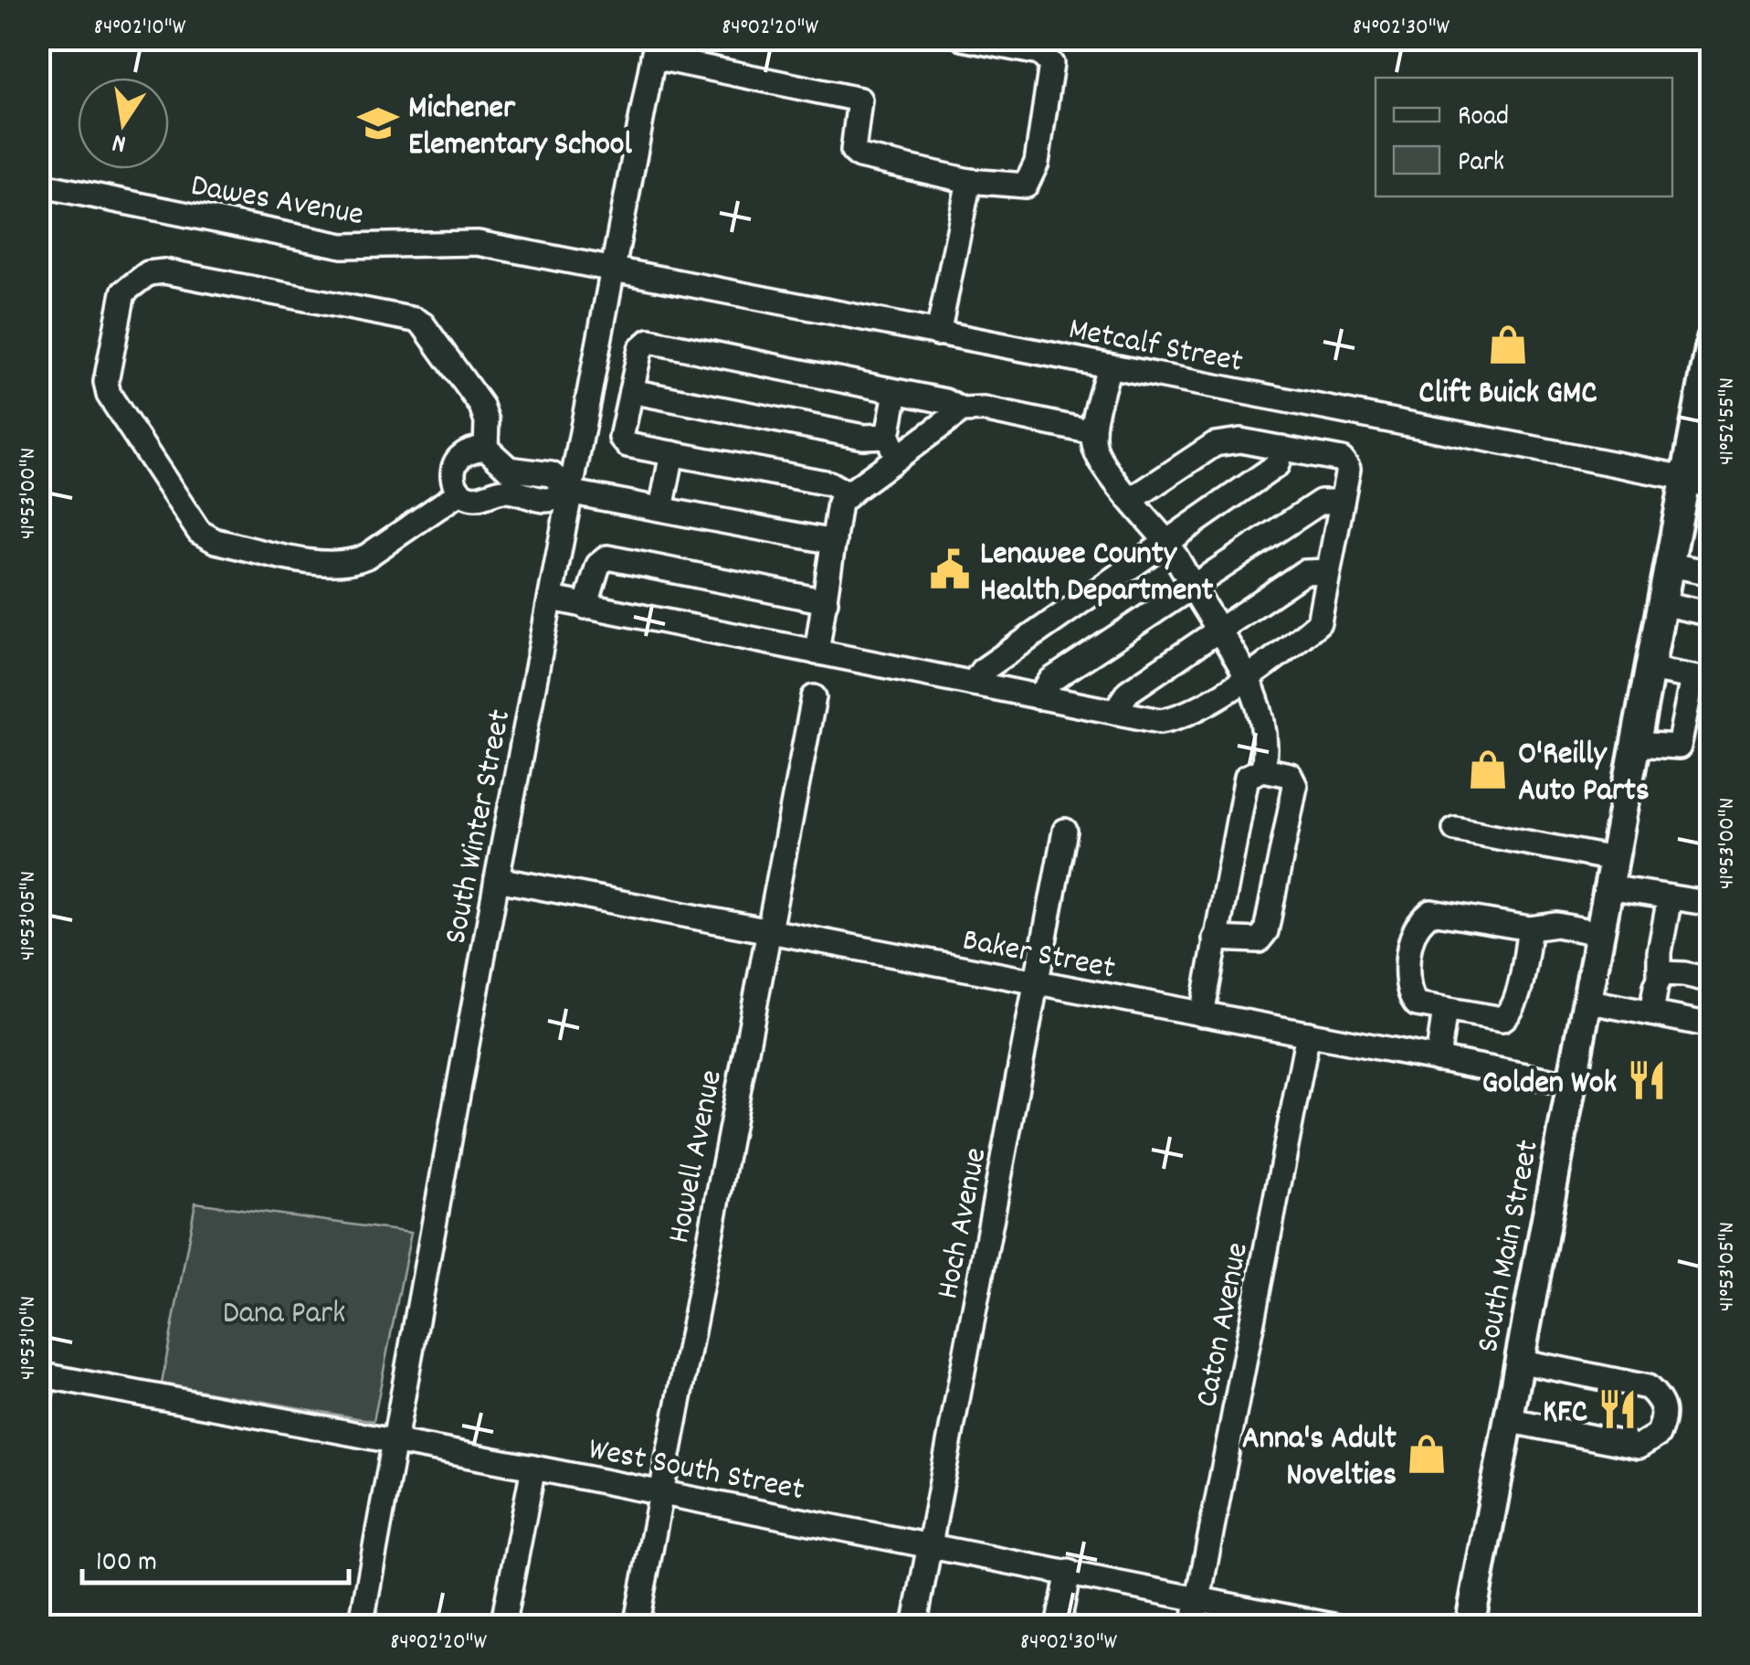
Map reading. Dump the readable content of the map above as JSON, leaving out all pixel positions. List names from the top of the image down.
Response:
{
  "streets": {
    "main road": ["South Main Street"],
    "street": [
      "Dawes Avenue",
      "Metcalf Street",
      "South Winter Street",
      "Baker Street",
      "Howell Avenue",
      "Hoch Avenue",
      "Caton Avenue",
      "West South Street"
    ]
  },
  "crossings": [
    ["Dawes Avenue", "Metcalf Street"],
    ["Dawes Avenue", "South Winter Street"],
    ["Metcalf Street", "South Winter Street"],
    ["Metcalf Street", "South Main Street"],
    ["South Winter Street", "Baker Street"],
    ["South Winter Street", "West South Street"],
    ["Baker Street", "Howell Avenue"],
    ["Baker Street", "Hoch Avenue"],
    ["Baker Street", "South Main Street"],
    ["Baker Street", "Caton Avenue"],
    ["Howell Avenue", "West South Street"],
    ["Hoch Avenue", "West South Street"],
    ["Caton Avenue", "West South Street"]
  ],
  "parks": ["Dana Park"],
  "places": {
    "school or university": ["Michener Elementary School"],
    "shop": ["Clift Buick GMC", "O'Reilly Auto Parts", "Anna's Adult Novelties"],
    "public building": ["Lenawee County Health Department"],
    "restaurant": ["Golden Wok", "KFC"]
  },
  "legend": ["Road", "Park"],
  "scale_bar": "100 m",
  "north": "bottom",
  "coordinates": [
    "84°02'10\"W",
    "84°02'20\"W",
    "84°02'30\"W",
    "41°52'55\"N",
    "41°53'00\"N",
    "41°53'05\"N",
    "41°53'10\"N"
  ]
}
